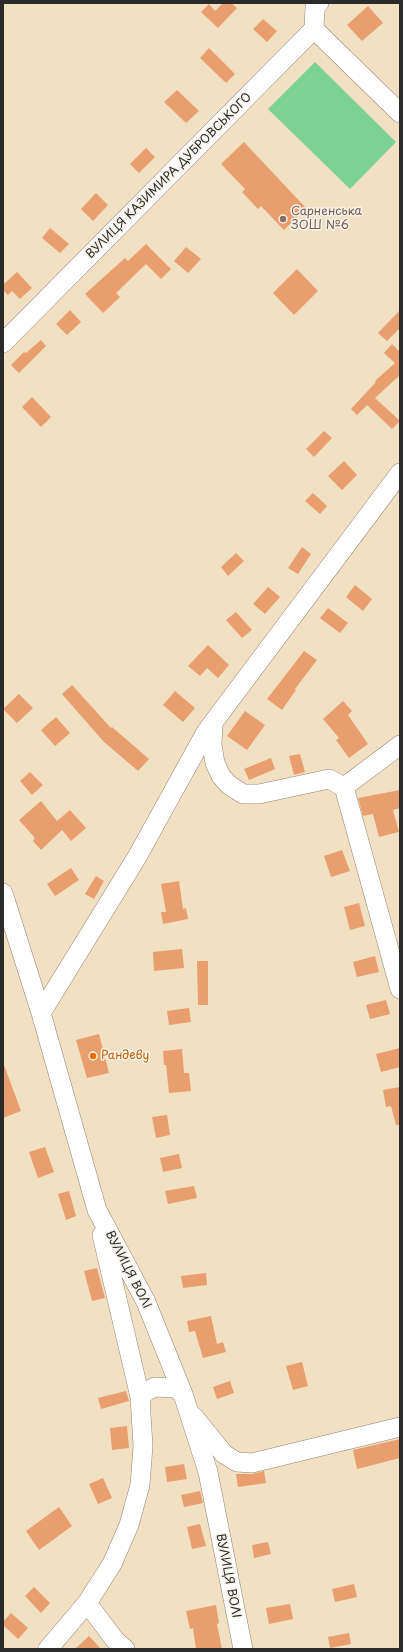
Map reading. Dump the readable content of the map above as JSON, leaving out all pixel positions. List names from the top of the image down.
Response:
{
  "streets": {
    "street": ["ВУЛИЦЯ КАЗИМИРА ДУБРОВСЬКОГО", "ВУЛИЦЯ ВОЛІ"]
  },
  "places": ["Сарненська ЗОШ №6", "Рандеву"]
}
